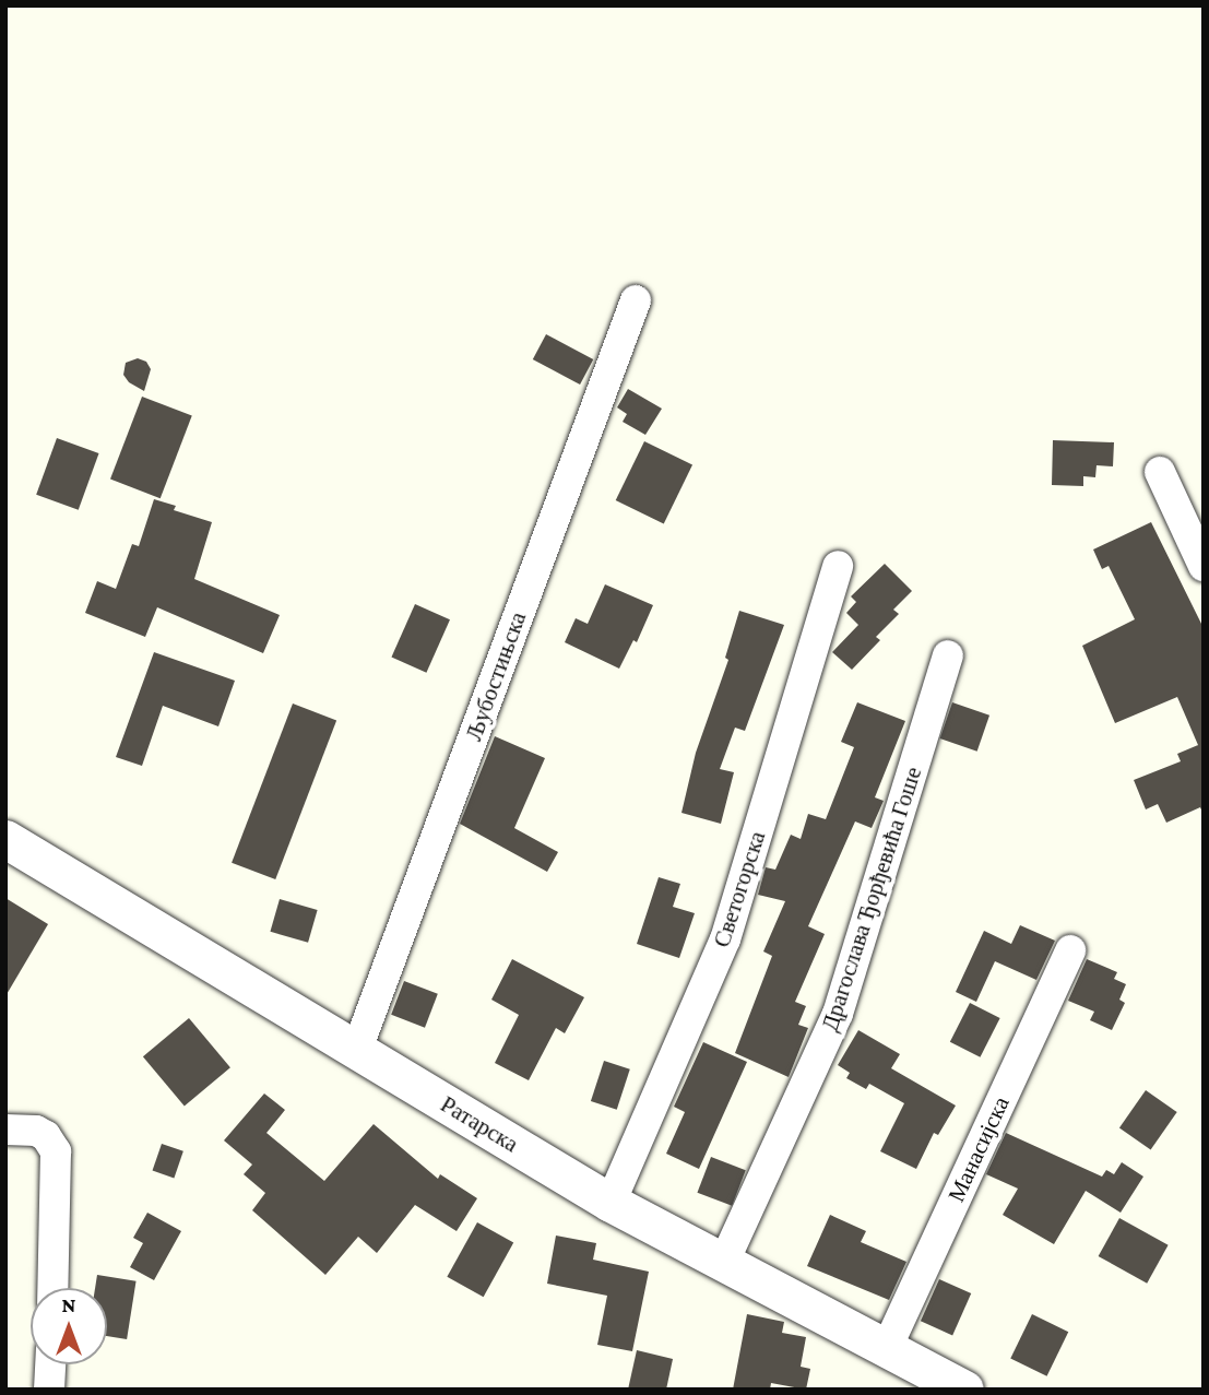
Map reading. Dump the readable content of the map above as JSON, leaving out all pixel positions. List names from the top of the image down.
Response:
{
  "streets": {
    "street": [
      "Љубостињска",
      "Светогорска",
      "Драгослава Ђорђевића Гоше",
      "Ратарска",
      "Манасијска"
    ]
  },
  "crossings": [
    ["Љубостињска", "Ратарска"],
    ["Светогорска", "Ратарска"],
    ["Драгослава Ђорђевића Гоше", "Ратарска"],
    ["Ратарска", "Манасијска"]
  ],
  "north": "top"
}
